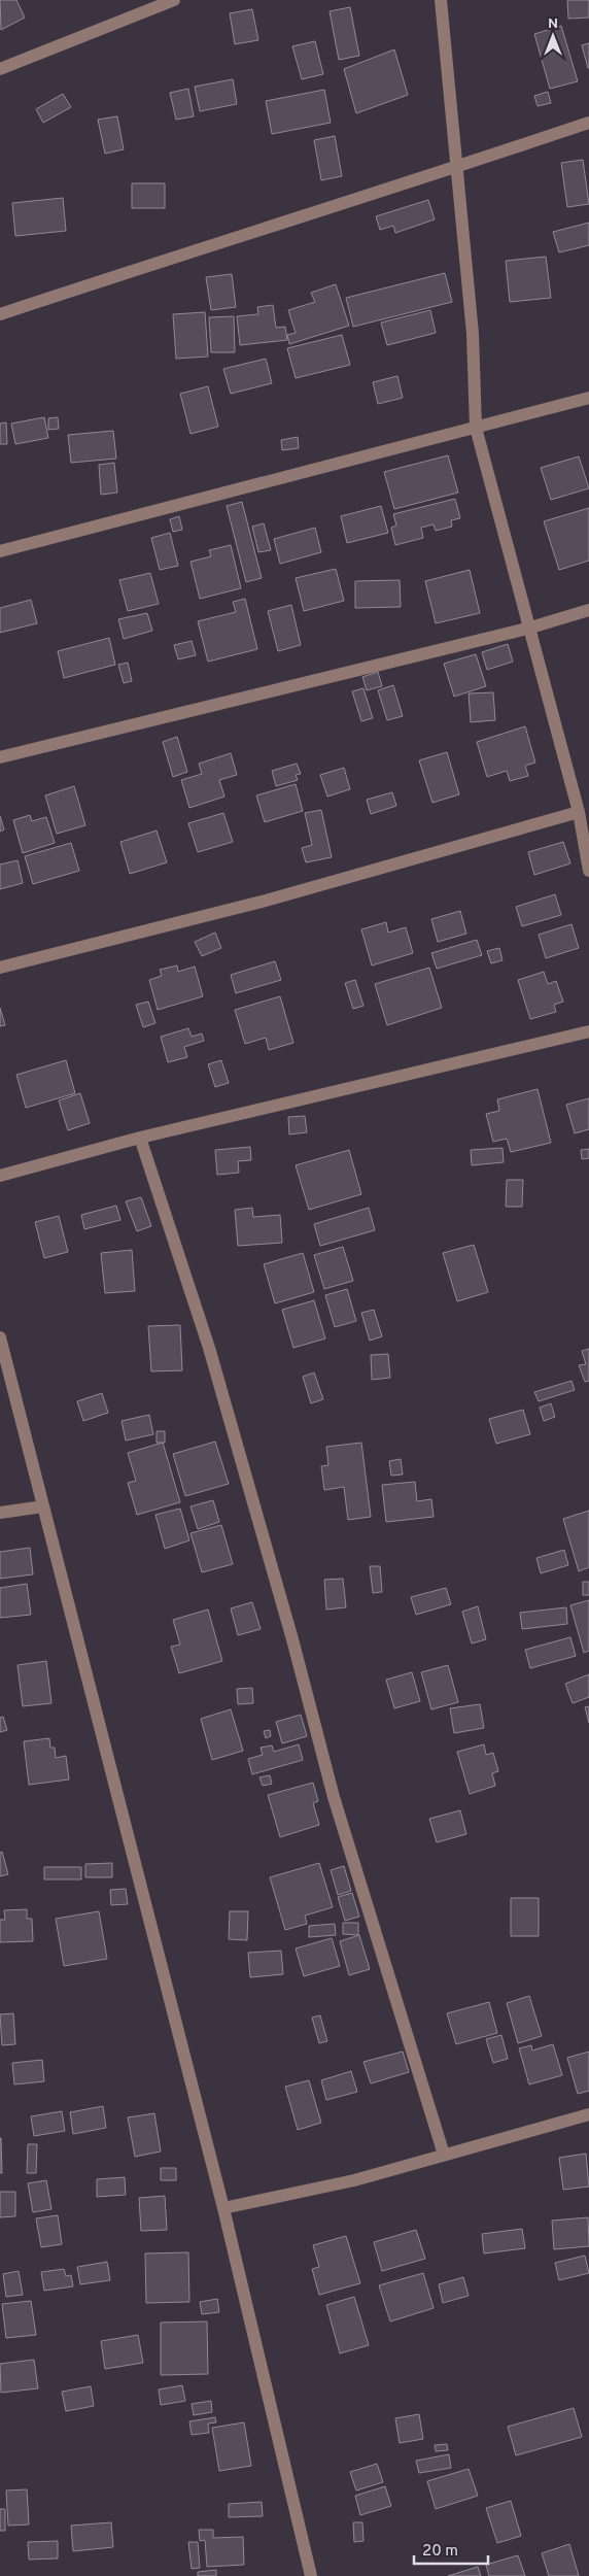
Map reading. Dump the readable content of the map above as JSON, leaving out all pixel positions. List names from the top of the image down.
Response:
{
  "scale_bar": "20 m",
  "north": "top"
}
